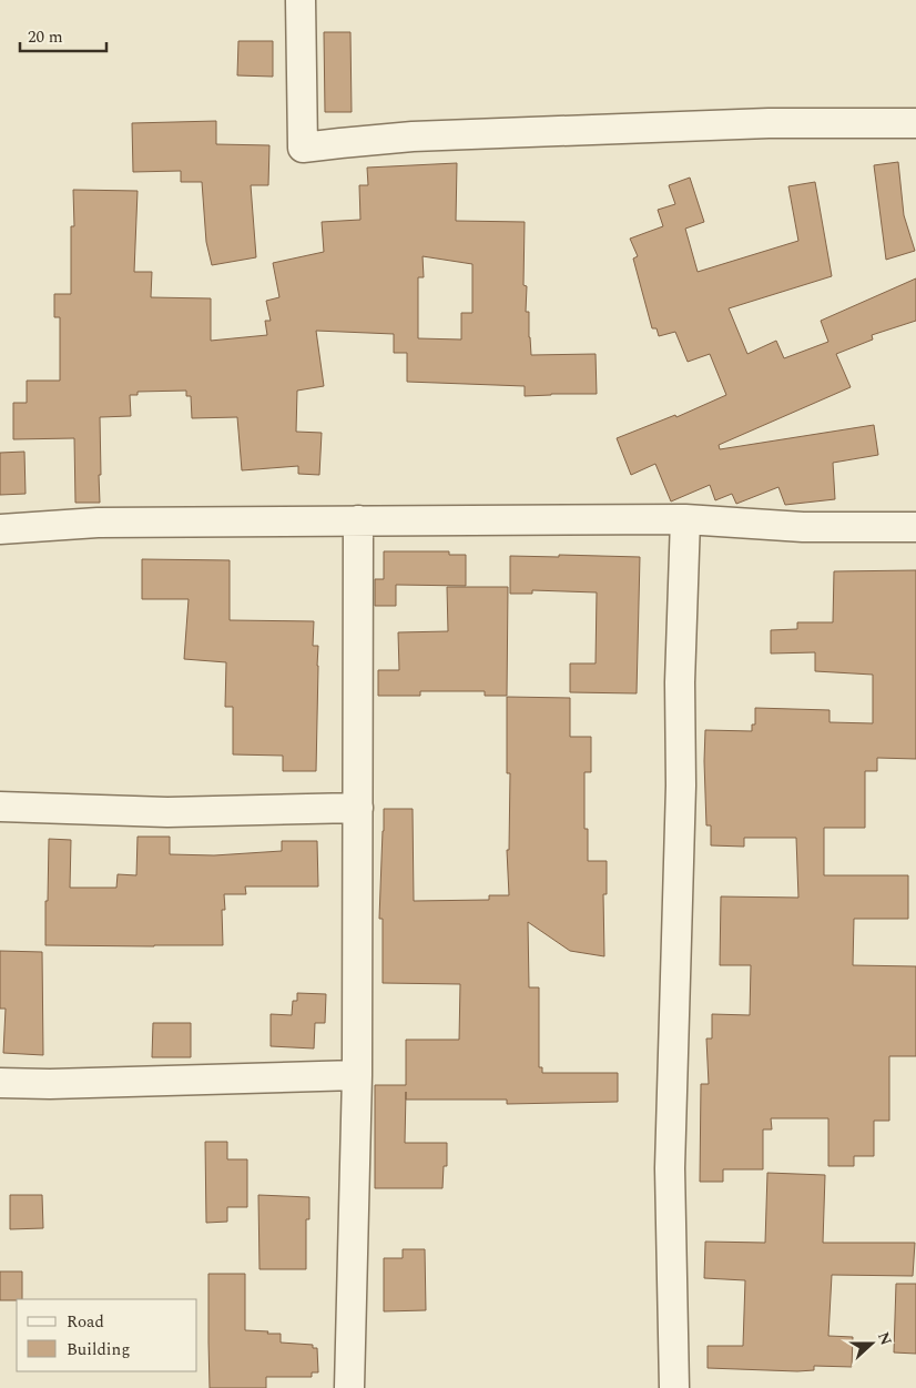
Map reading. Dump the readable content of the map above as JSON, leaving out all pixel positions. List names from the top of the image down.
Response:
{
  "legend": ["Road", "Building"],
  "scale_bar": "20 m",
  "north": "right"
}
